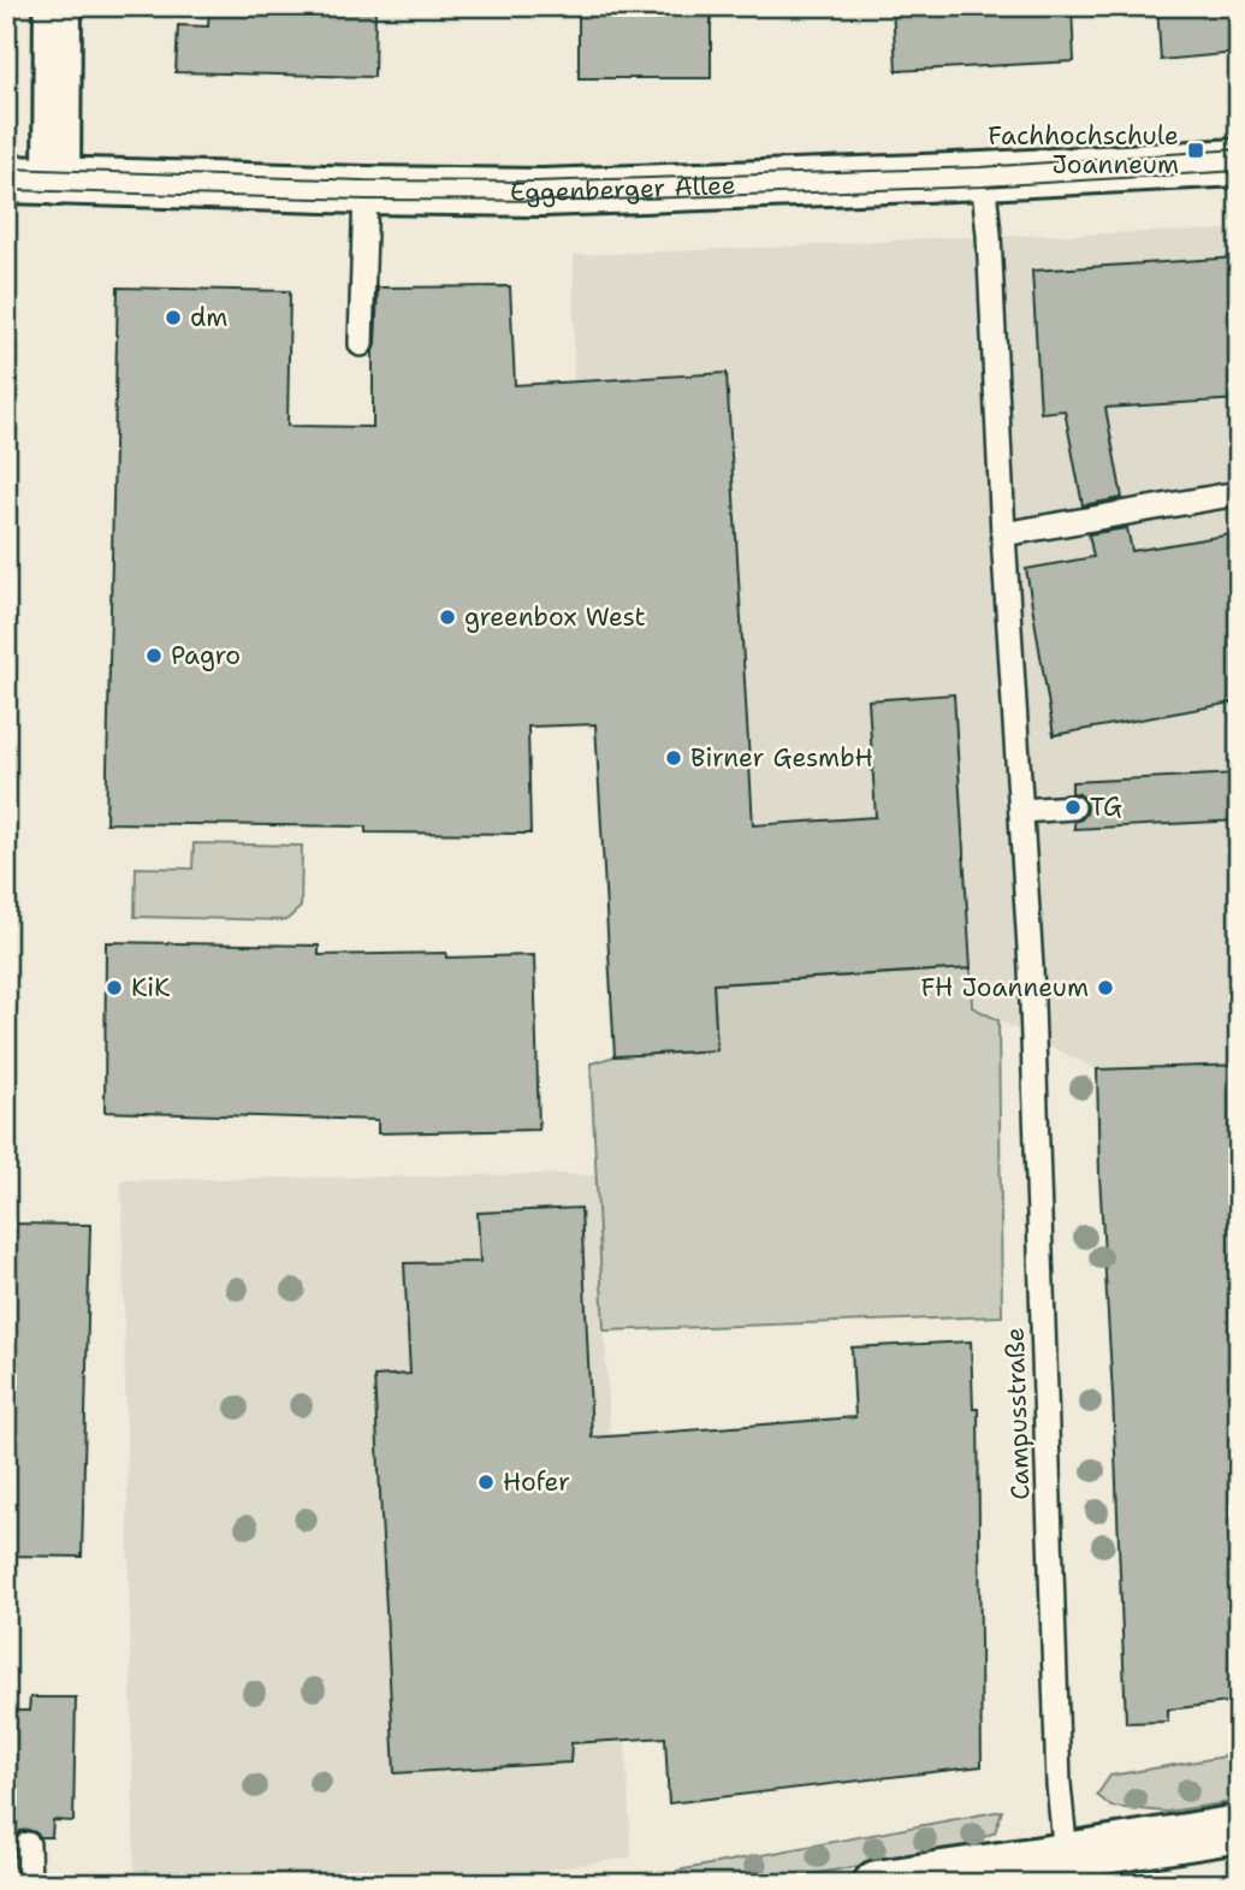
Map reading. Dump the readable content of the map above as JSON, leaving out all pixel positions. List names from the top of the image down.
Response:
{
  "streets": {
    "main road": ["Eggenberger Allee"],
    "lane": ["Campusstraße"]
  },
  "crossings": [
    ["Eggenberger Allee", "Campusstraße"]
  ],
  "places": {
    "transit": ["Fachhochschule Joanneum"],
    "other": [
      "dm",
      "greenbox West",
      "Pagro",
      "Birner GesmbH",
      "TG",
      "KiK",
      "FH Joanneum",
      "Hofer"
    ]
  }
}
